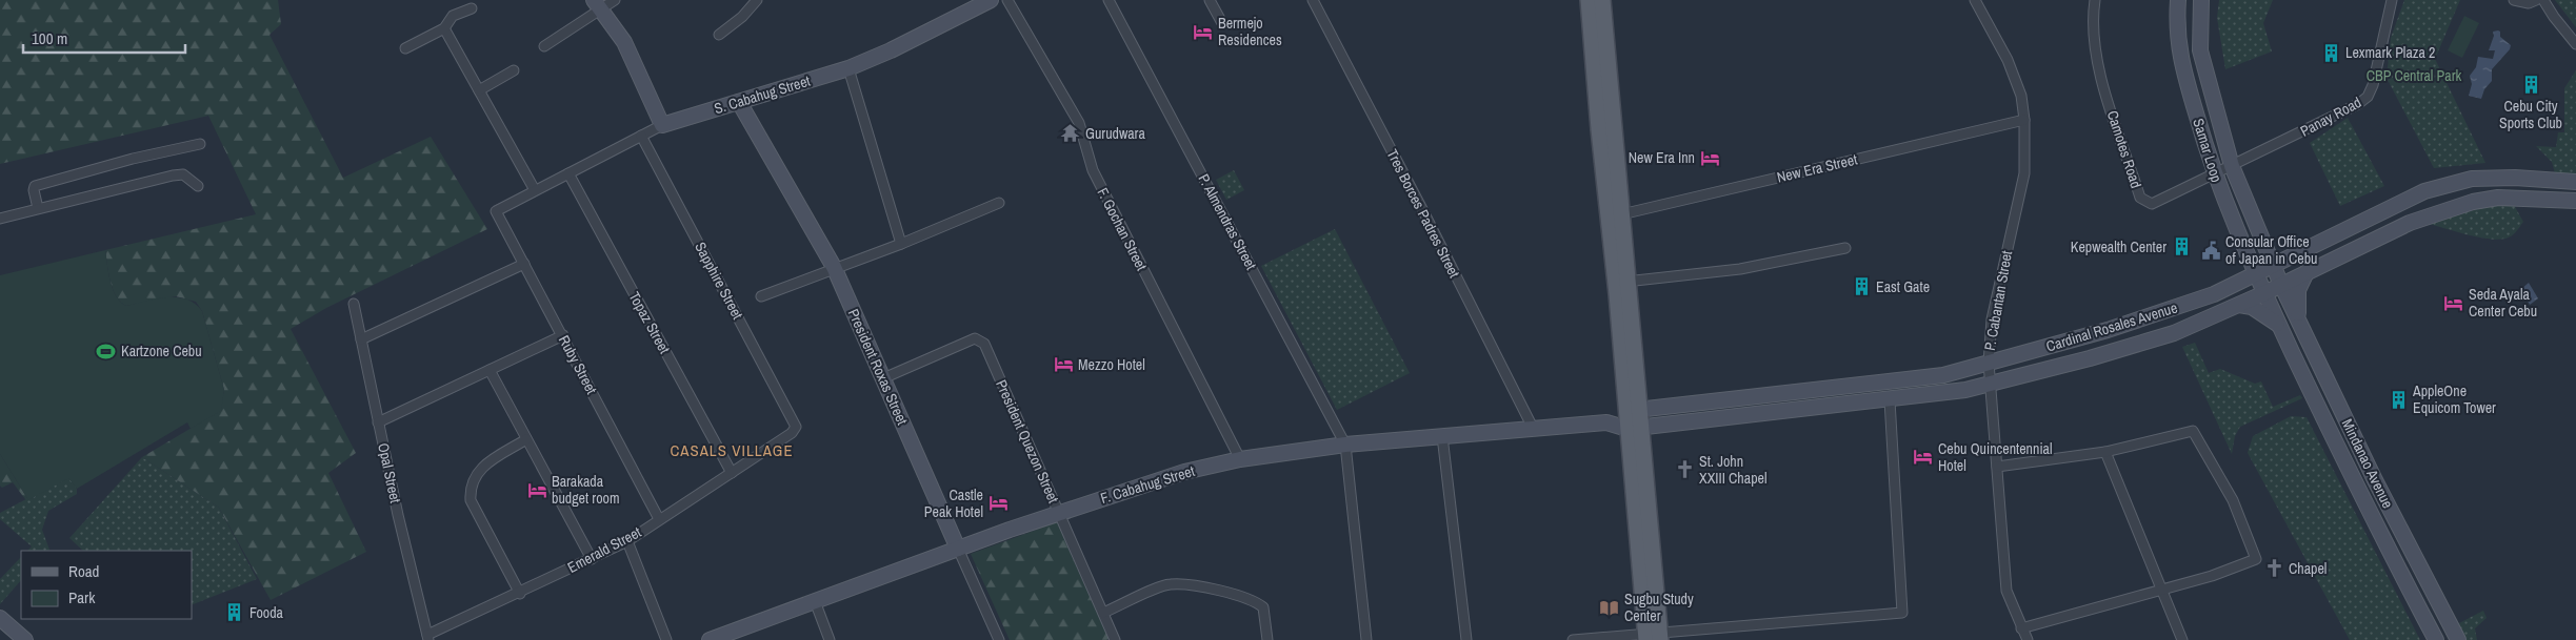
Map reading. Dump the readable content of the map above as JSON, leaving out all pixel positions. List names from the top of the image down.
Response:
{
  "streets": {
    "main road": [
      "S. Cabahug Street",
      "Samar Loop",
      "Cardinal Rosales Avenue",
      "President Roxas Street",
      "Mindanao Avenue",
      "F. Cabahug Street"
    ],
    "street": [
      "Panay Road",
      "Camotes Road",
      "New Era Street",
      "Tres Borces Padres Street",
      "P. Almendras Street",
      "F. Gochan Street",
      "Sapphire Street",
      "P. Cabantan Street",
      "Topaz Street",
      "Ruby Street",
      "President Quezon Street",
      "Opal Street",
      "Emerald Street"
    ]
  },
  "crossings": [
    ["S. Cabahug Street", "President Roxas Street"],
    ["Panay Road", "Camotes Road"],
    ["Panay Road", "Samar Loop"],
    ["Camotes Road", "Samar Loop"],
    ["Samar Loop", "Cardinal Rosales Avenue"],
    ["Samar Loop", "Mindanao Avenue"],
    ["New Era Street", "P. Cabantan Street"],
    ["Tres Borces Padres Street", "F. Cabahug Street"],
    ["P. Almendras Street", "F. Cabahug Street"],
    ["F. Gochan Street", "F. Cabahug Street"],
    ["Sapphire Street", "Emerald Street"],
    ["P. Cabantan Street", "Cardinal Rosales Avenue"],
    ["Topaz Street", "Emerald Street"],
    ["Cardinal Rosales Avenue", "Mindanao Avenue"],
    ["Cardinal Rosales Avenue", "F. Cabahug Street"],
    ["Ruby Street", "Emerald Street"],
    ["President Roxas Street", "President Quezon Street"],
    ["President Roxas Street", "F. Cabahug Street"],
    ["President Quezon Street", "F. Cabahug Street"],
    ["Opal Street", "Emerald Street"]
  ],
  "districts": ["CASALS VILLAGE"],
  "parks": ["CBP Central Park"],
  "places": {
    "hotel": [
      "Bermejo Residences",
      "New Era Inn",
      "Seda Ayala Center Cebu",
      "Mezzo Hotel",
      "Cebu Quincentennial Hotel",
      "Barakada budget room",
      "Castle Peak Hotel"
    ],
    "building": [
      "Lexmark Plaza 2",
      "Cebu City Sports Club",
      "Kepwealth Center",
      "East Gate",
      "AppleOne Equicom Tower",
      "Fooda"
    ],
    "temple": ["Gurudwara"],
    "public building": ["Consular Office of Japan in Cebu"],
    "sports": ["Kartzone Cebu"],
    "church": ["St. John XXIII Chapel", "Chapel"],
    "library": ["Sugbu Study Center"]
  },
  "legend": ["Road", "Park"],
  "scale_bar": "100 m"
}
